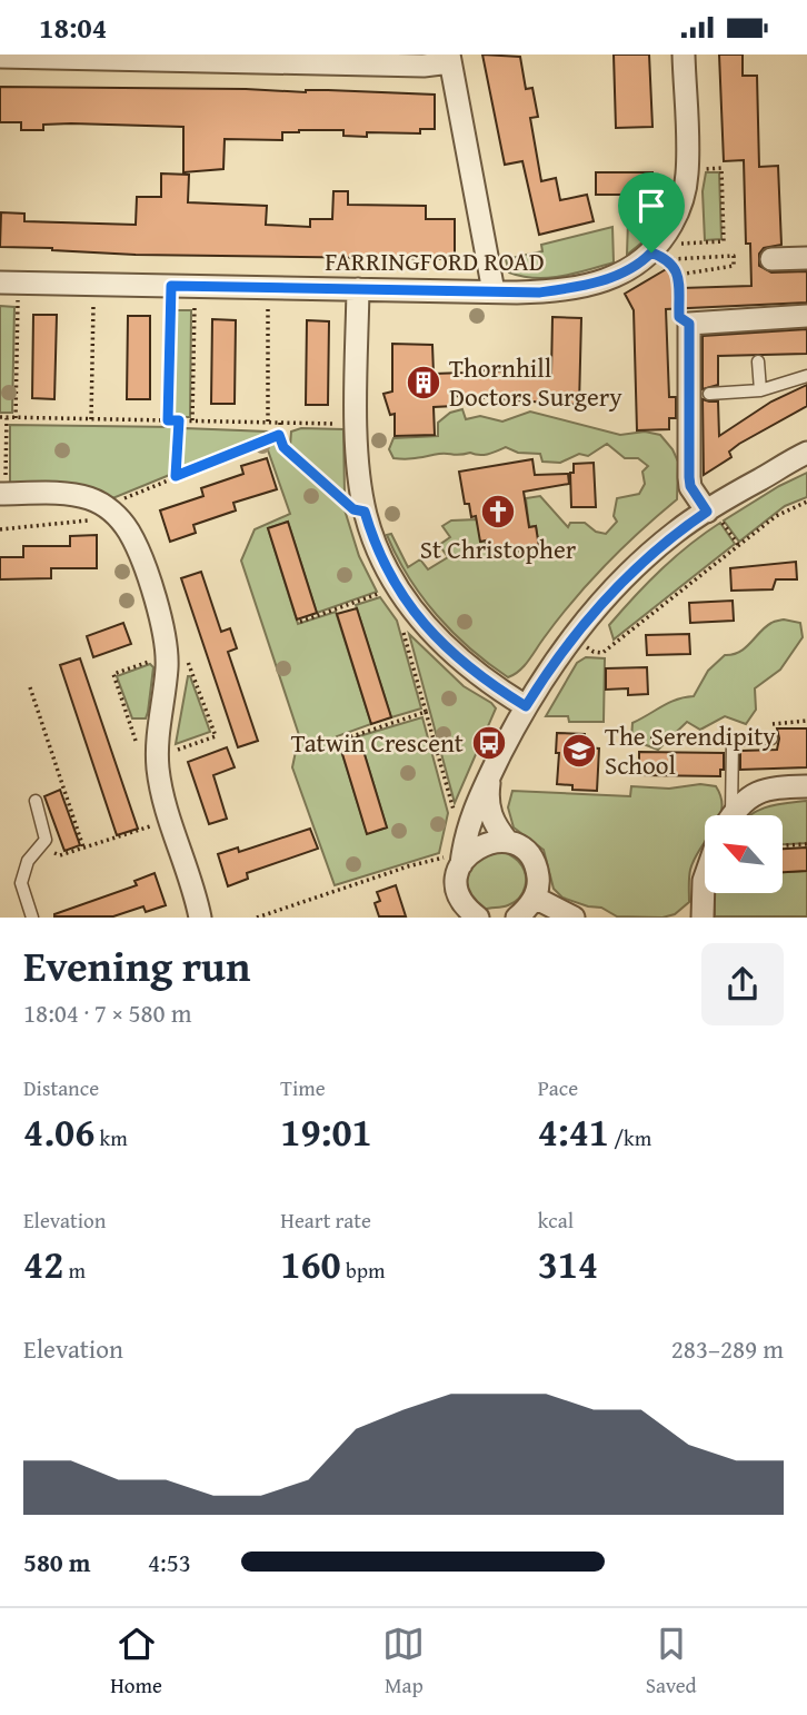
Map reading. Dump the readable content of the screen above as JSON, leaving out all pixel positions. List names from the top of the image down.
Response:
{
  "streets": {
    "street": ["FARRINGFORD ROAD"]
  },
  "places": {
    "building": ["Thornhill Doctors Surgery"],
    "church": ["St Christopher"],
    "bus stop": ["Tatwin Crescent"],
    "school or university": ["The Serendipity School"]
  },
  "north": "top left",
  "page": {
    "status": "18:04",
    "heading": ["Evening run", "18:04 · 7 × 580 m"],
    "stats": [
      ["Distance", "4.06 km"],
      ["Time", "19:01"],
      ["Pace", "4:41 /km"],
      ["Elevation", "42 m"],
      ["Heart rate", "160 bpm"],
      ["kcal", "314"]
    ],
    "chart": ["Elevation", "283–289 m"],
    "list": [
      {
        "name": "580 m",
        "note": "4:53"
      }
    ],
    "tabs": ["Home", "Map", "Saved"]
  }
}
